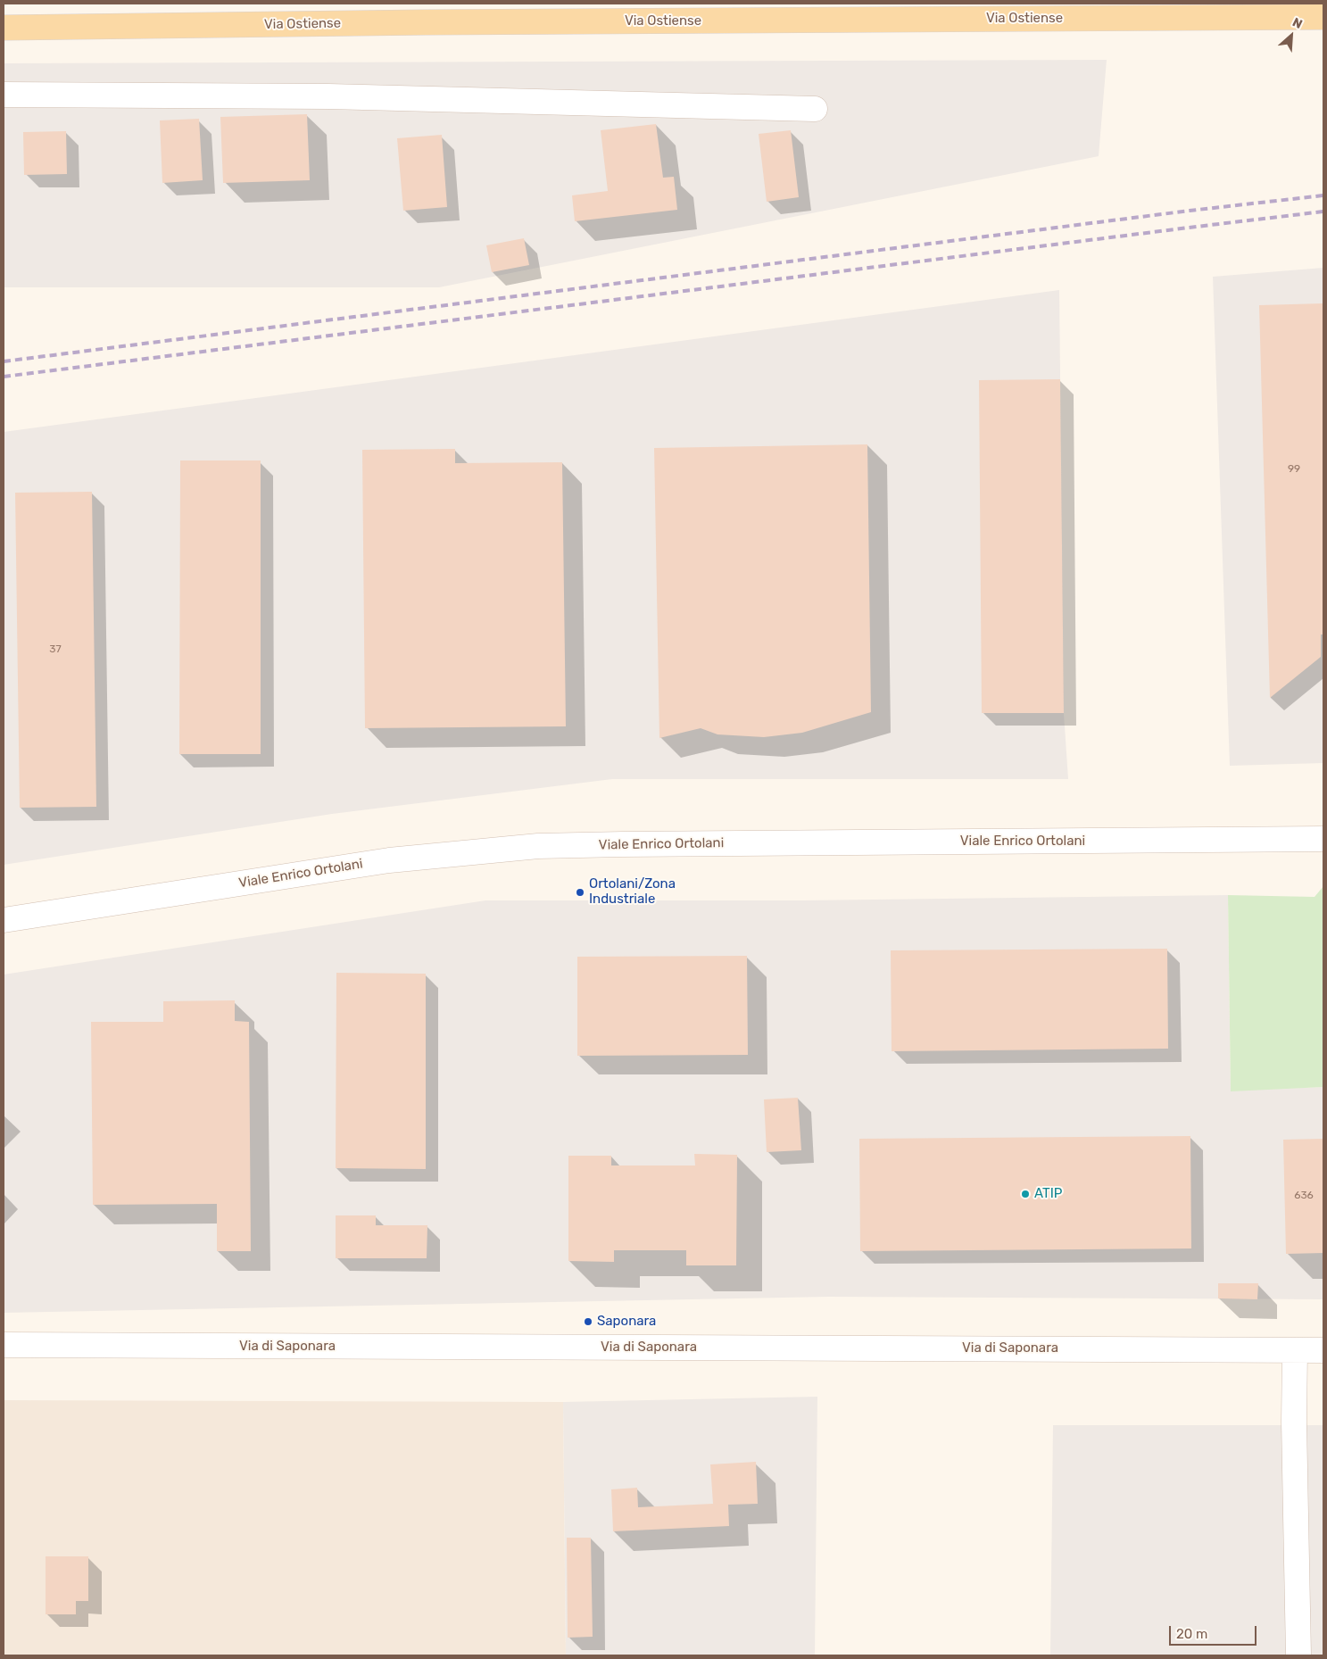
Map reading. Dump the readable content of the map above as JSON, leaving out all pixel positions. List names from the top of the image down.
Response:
{
  "streets": {
    "main road": ["Via Ostiense"],
    "street": ["Viale Enrico Ortolani", "Via di Saponara"]
  },
  "places": ["Ortolani/Zona Industriale", "ATIP", "Saponara"],
  "house_numbers": ["99", "37", "636"],
  "scale_bar": "20 m",
  "north": "top right"
}
